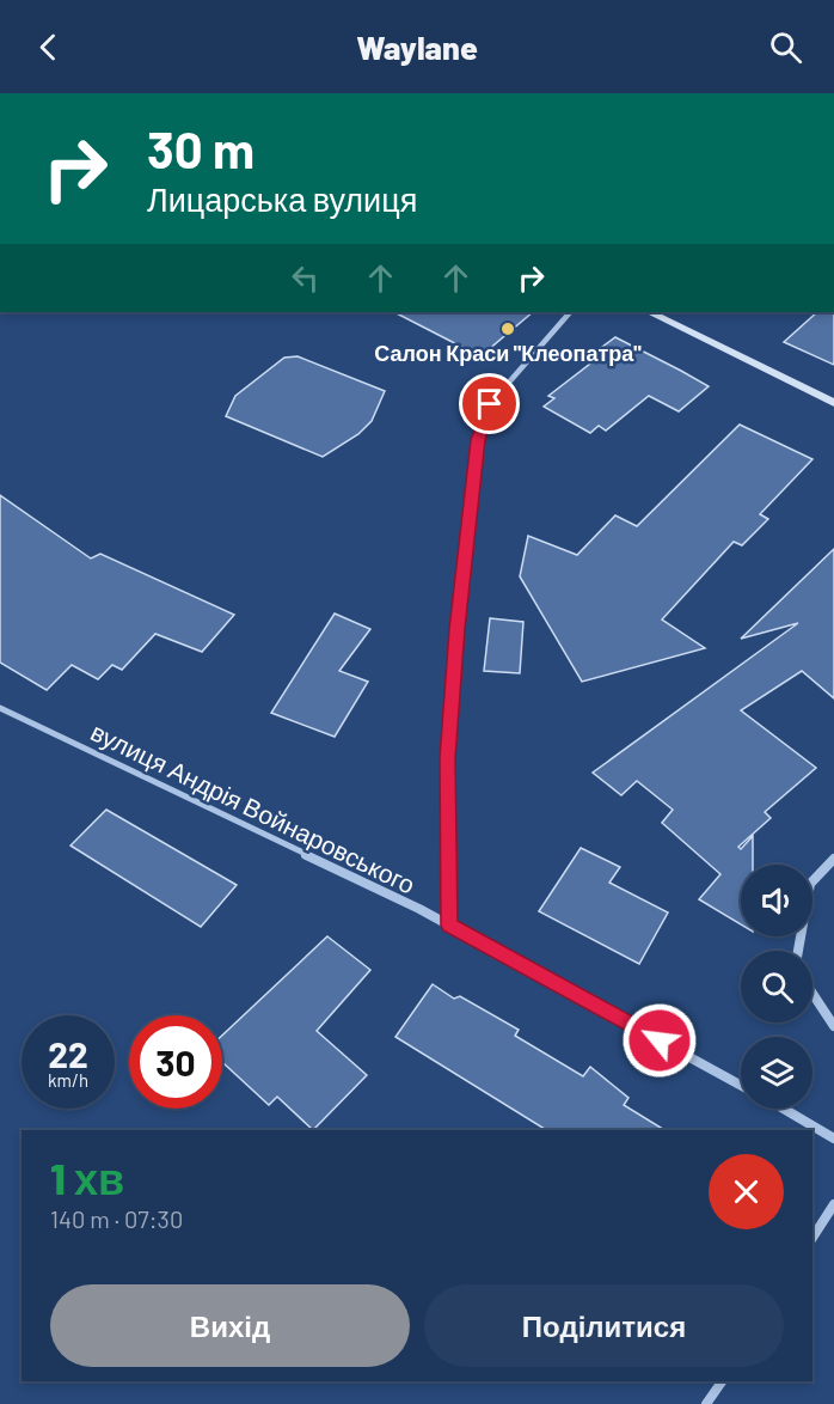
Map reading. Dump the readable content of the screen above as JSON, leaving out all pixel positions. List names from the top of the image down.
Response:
{
  "streets": {
    "street": ["вулиця Андрія Войнаровського"]
  },
  "places": ["Салон Краси \"Клеопатра\""],
  "page": {
    "header": "Waylane",
    "turn": ["30 m", "Лицарська вулиця"],
    "speed": "22 km/h",
    "limit": "30",
    "heading": ["1 хв", "140 m · 07:30"],
    "buttons": ["Вихід", "Поділитися"]
  }
}
